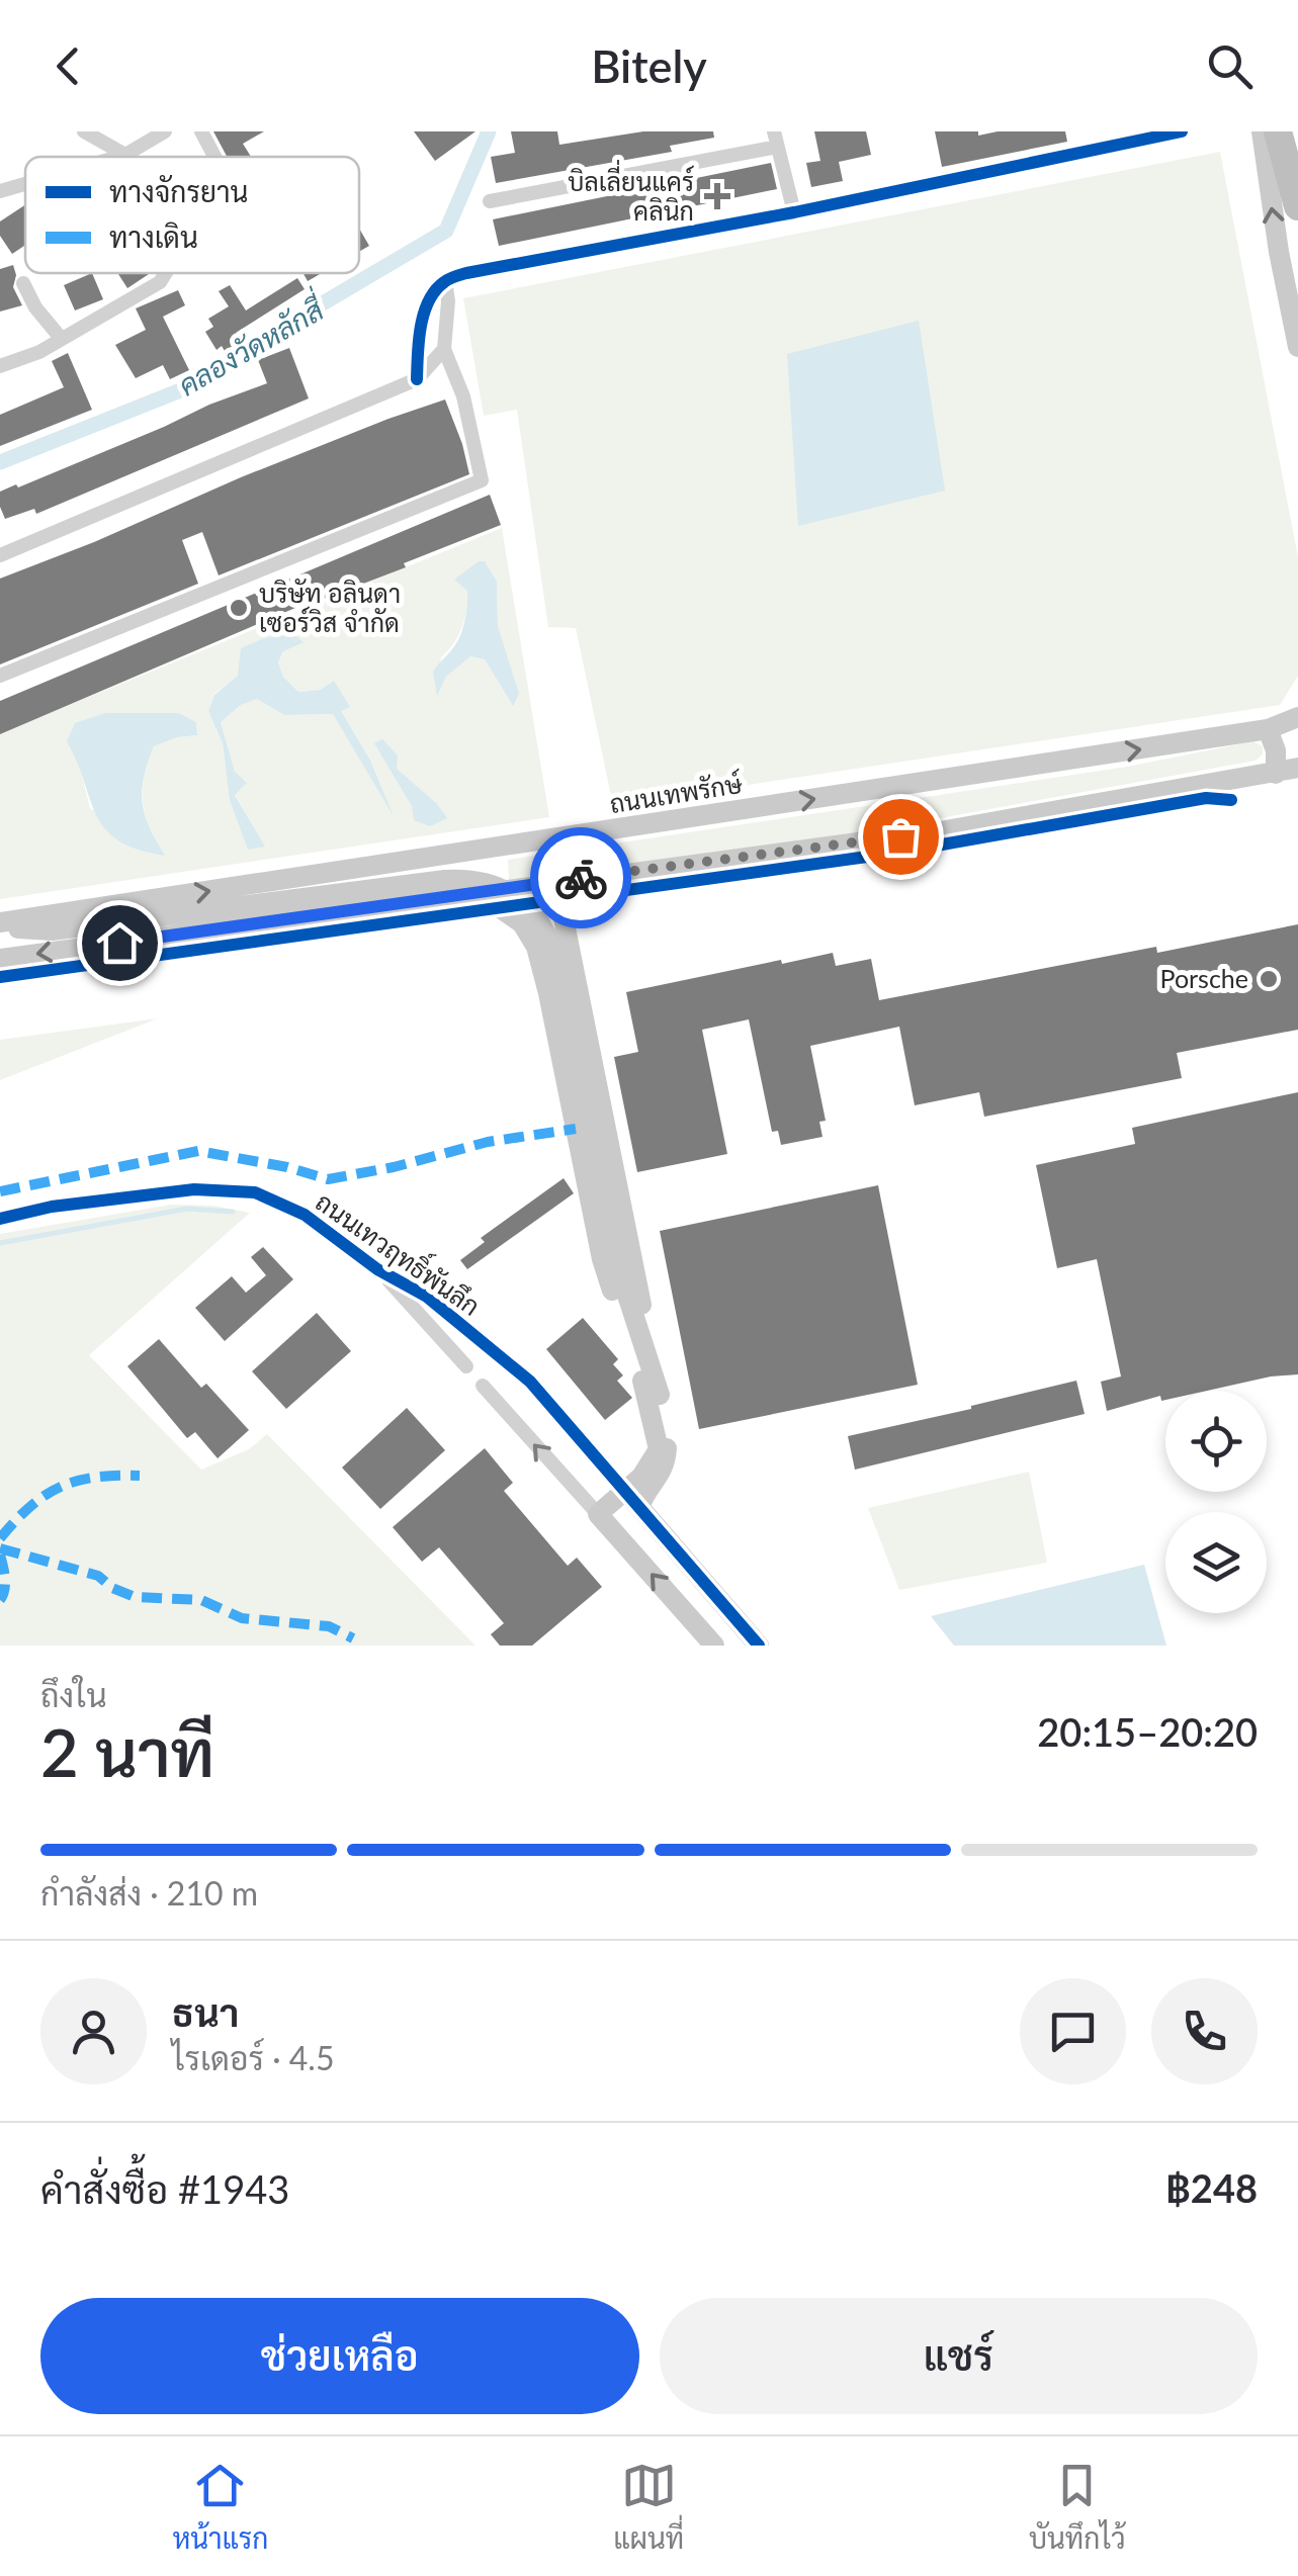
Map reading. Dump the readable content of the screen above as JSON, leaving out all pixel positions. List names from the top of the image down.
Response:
{
  "streets": {
    "main road": ["ถนนเทพรักษ์", "ถนนเทวฤทธิ์พันลึก"]
  },
  "water": ["คลองวัดหลักสี่"],
  "places": {
    "health": ["บิลเลี่ยนแคร์ คลินิก"],
    "other": ["บริษัท อลินดา เซอร์วิส จำกัด", "Porsche"]
  },
  "legend": ["ทางจักรยาน", "ทางเดิน"],
  "page": {
    "header": "Bitely",
    "heading": ["2 นาที", "ถึงใน", "20:15–20:20"],
    "panel": [
      "ธนา",
      "ไรเดอร์ · 4.5",
      "คำสั่งซื้อ #1943",
      "฿248"
    ],
    "bar": "กำลังส่ง · 210 m",
    "buttons": ["ช่วยเหลือ", "แชร์"],
    "tabs": ["หน้าแรก", "แผนที่", "บันทึกไว้"]
  }
}
